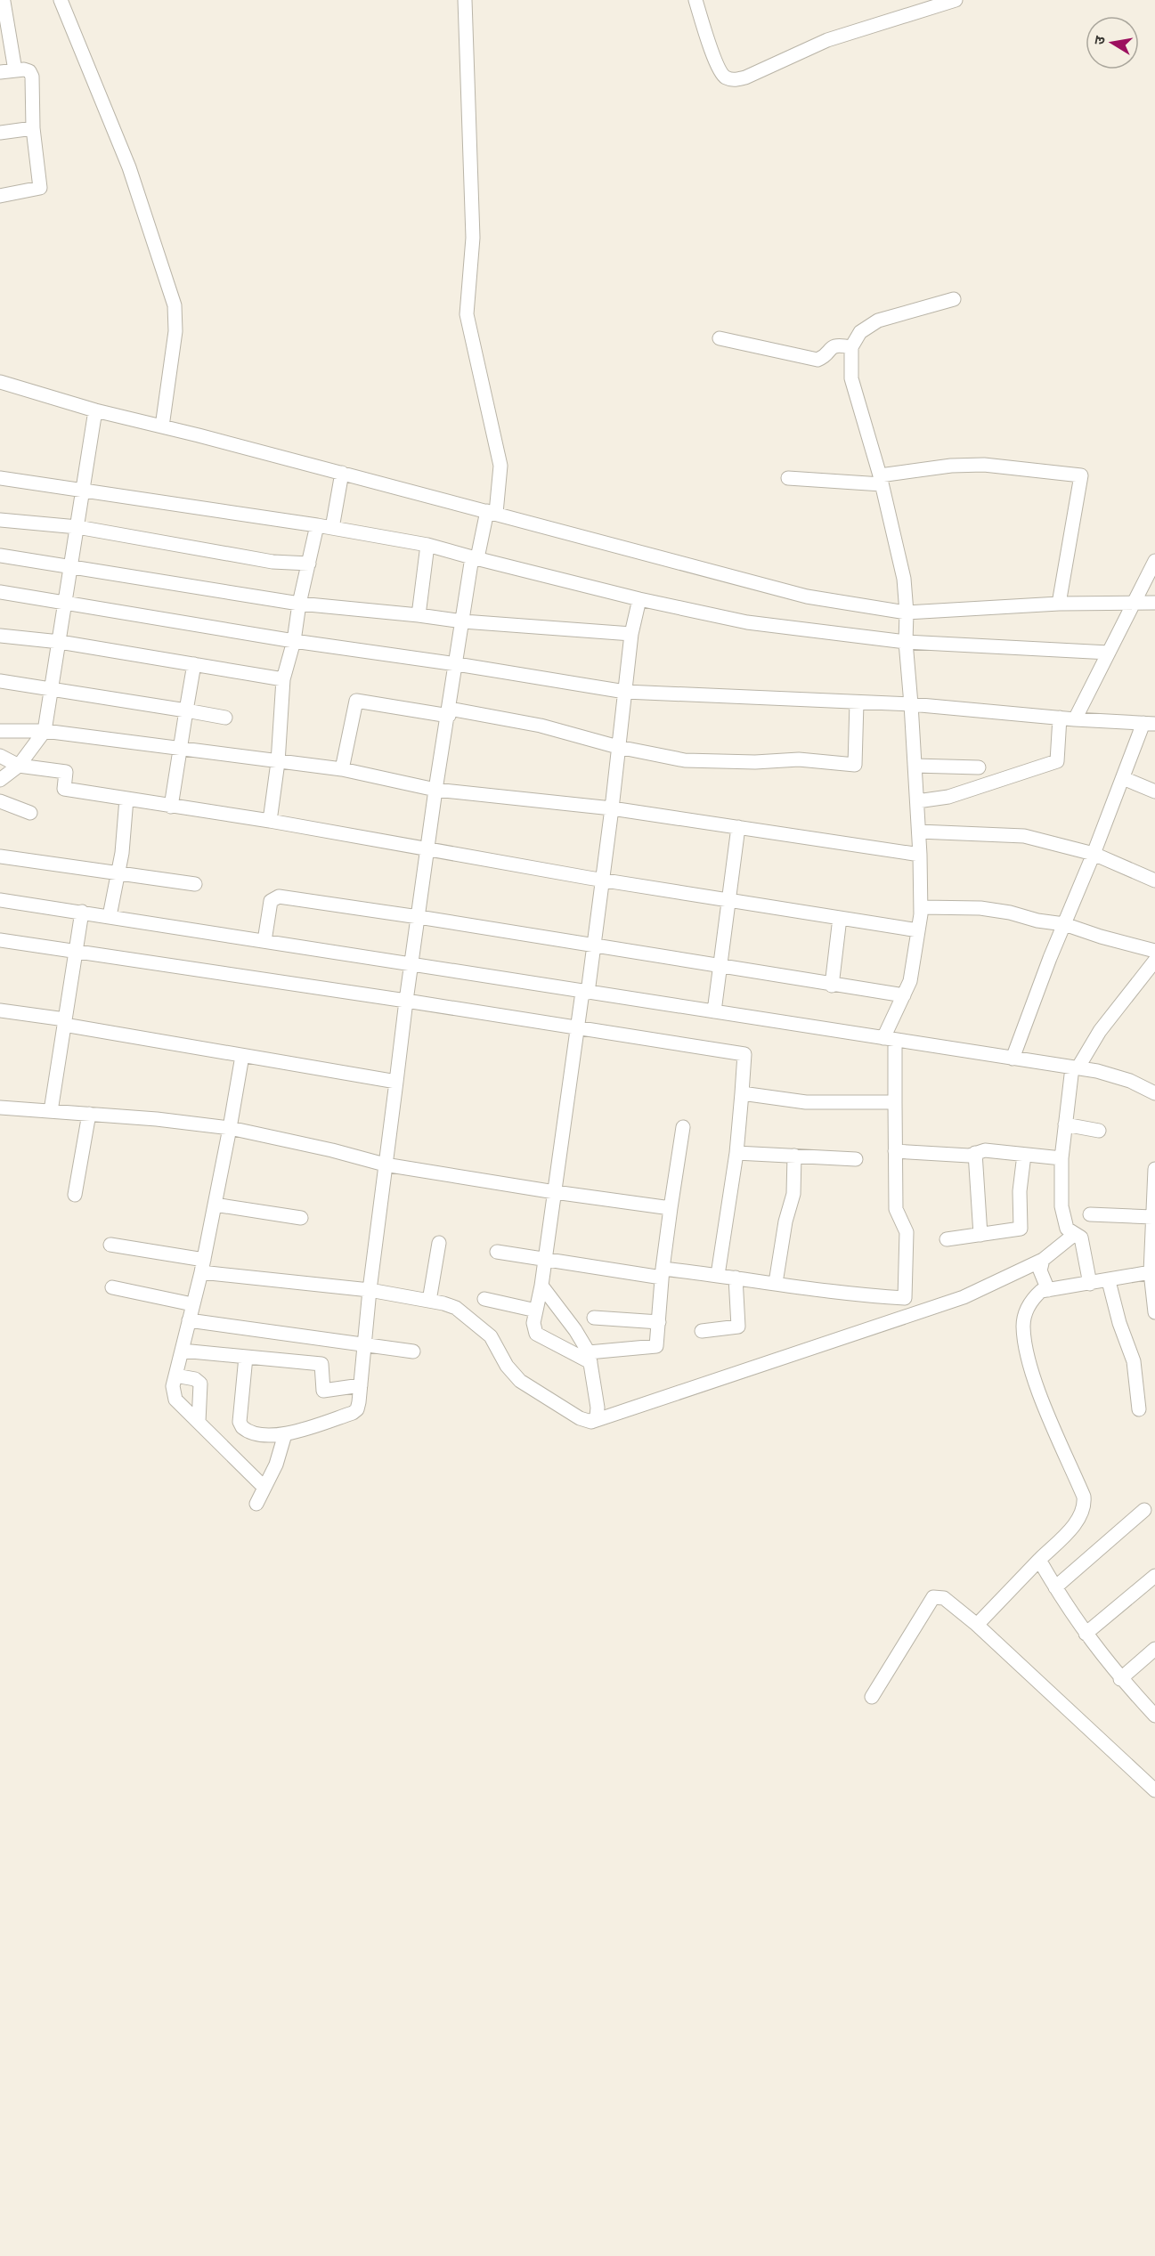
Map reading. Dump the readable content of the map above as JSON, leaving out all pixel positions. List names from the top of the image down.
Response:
{
  "north": "left"
}
